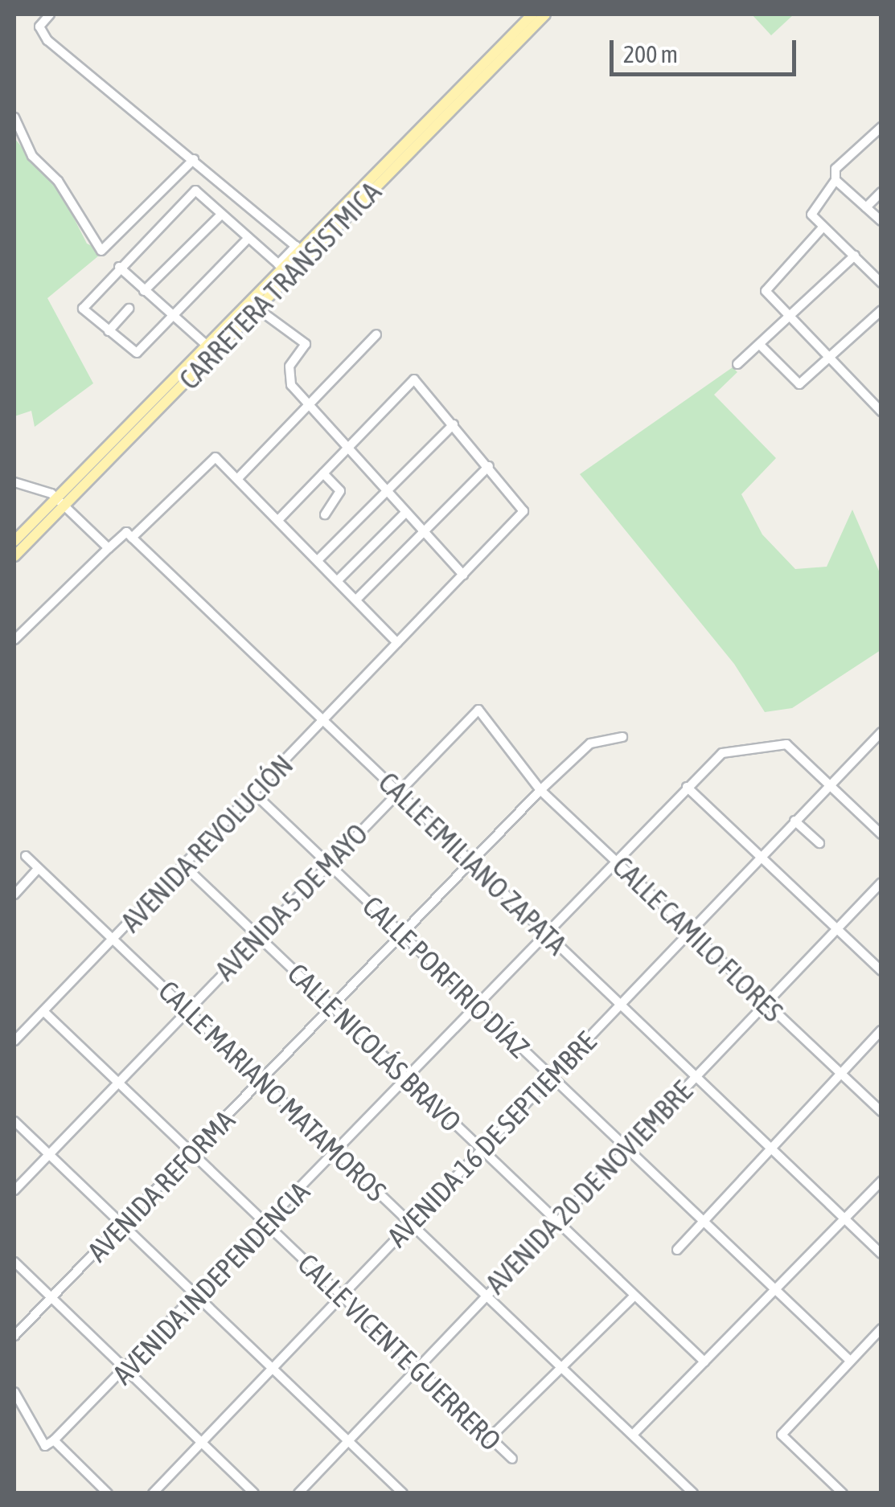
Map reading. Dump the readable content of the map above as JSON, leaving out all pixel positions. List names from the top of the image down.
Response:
{
  "streets": {
    "main road": ["CARRETERA TRANSISTMICA"],
    "street": [
      "AVENIDA REVOLUCIÓN",
      "CALLE EMILIANO ZAPATA",
      "AVENIDA 5 DE MAYO",
      "CALLE CAMILO FLORES",
      "CALLE PORFIRIO DÍAZ",
      "CALLE NICOLÁS BRAVO",
      "CALLE MARIANO MATAMOROS",
      "AVENIDA 16 DE SEPTIEMBRE",
      "AVENIDA REFORMA",
      "AVENIDA 20 DE NOVIEMBRE",
      "AVENIDA INDEPENDENCIA",
      "CALLE VICENTE GUERRERO"
    ]
  },
  "crossings": [
    ["AVENIDA REVOLUCIÓN", "CALLE EMILIANO ZAPATA"],
    ["AVENIDA REVOLUCIÓN", "CALLE PORFIRIO DÍAZ"],
    ["AVENIDA REVOLUCIÓN", "CALLE NICOLÁS BRAVO"],
    ["AVENIDA REVOLUCIÓN", "CALLE MARIANO MATAMOROS"],
    ["AVENIDA REVOLUCIÓN", "CALLE VICENTE GUERRERO"],
    ["CALLE EMILIANO ZAPATA", "AVENIDA 5 DE MAYO"],
    ["CALLE EMILIANO ZAPATA", "AVENIDA 16 DE SEPTIEMBRE"],
    ["CALLE EMILIANO ZAPATA", "AVENIDA REFORMA"],
    ["CALLE EMILIANO ZAPATA", "AVENIDA 20 DE NOVIEMBRE"],
    ["CALLE EMILIANO ZAPATA", "AVENIDA INDEPENDENCIA"],
    ["AVENIDA 5 DE MAYO", "CALLE CAMILO FLORES"],
    ["AVENIDA 5 DE MAYO", "CALLE PORFIRIO DÍAZ"],
    ["AVENIDA 5 DE MAYO", "CALLE NICOLÁS BRAVO"],
    ["AVENIDA 5 DE MAYO", "CALLE MARIANO MATAMOROS"],
    ["AVENIDA 5 DE MAYO", "CALLE VICENTE GUERRERO"],
    ["CALLE CAMILO FLORES", "AVENIDA 16 DE SEPTIEMBRE"],
    ["CALLE CAMILO FLORES", "AVENIDA REFORMA"],
    ["CALLE CAMILO FLORES", "AVENIDA 20 DE NOVIEMBRE"],
    ["CALLE CAMILO FLORES", "AVENIDA INDEPENDENCIA"],
    ["CALLE PORFIRIO DÍAZ", "AVENIDA 16 DE SEPTIEMBRE"],
    ["CALLE PORFIRIO DÍAZ", "AVENIDA REFORMA"],
    ["CALLE PORFIRIO DÍAZ", "AVENIDA 20 DE NOVIEMBRE"],
    ["CALLE PORFIRIO DÍAZ", "AVENIDA INDEPENDENCIA"],
    ["CALLE NICOLÁS BRAVO", "AVENIDA 16 DE SEPTIEMBRE"],
    ["CALLE NICOLÁS BRAVO", "AVENIDA REFORMA"],
    ["CALLE NICOLÁS BRAVO", "AVENIDA 20 DE NOVIEMBRE"],
    ["CALLE NICOLÁS BRAVO", "AVENIDA INDEPENDENCIA"],
    ["CALLE MARIANO MATAMOROS", "AVENIDA 16 DE SEPTIEMBRE"],
    ["CALLE MARIANO MATAMOROS", "AVENIDA REFORMA"],
    ["CALLE MARIANO MATAMOROS", "AVENIDA 20 DE NOVIEMBRE"],
    ["CALLE MARIANO MATAMOROS", "AVENIDA INDEPENDENCIA"],
    ["AVENIDA 16 DE SEPTIEMBRE", "AVENIDA INDEPENDENCIA"],
    ["AVENIDA 16 DE SEPTIEMBRE", "CALLE VICENTE GUERRERO"],
    ["AVENIDA REFORMA", "CALLE VICENTE GUERRERO"],
    ["AVENIDA 20 DE NOVIEMBRE", "CALLE VICENTE GUERRERO"],
    ["AVENIDA INDEPENDENCIA", "CALLE VICENTE GUERRERO"]
  ],
  "scale_bar": "200 m"
}
